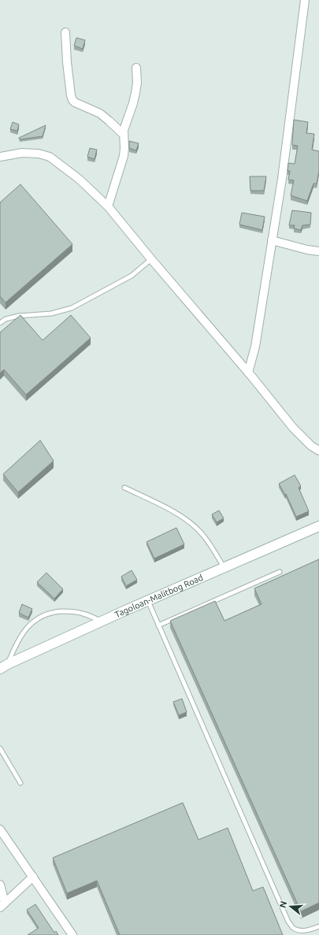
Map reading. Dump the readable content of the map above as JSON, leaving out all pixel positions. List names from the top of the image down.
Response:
{
  "streets": {
    "main road": ["Tagoloan-Malitbog Road"]
  },
  "north": "left"
}
